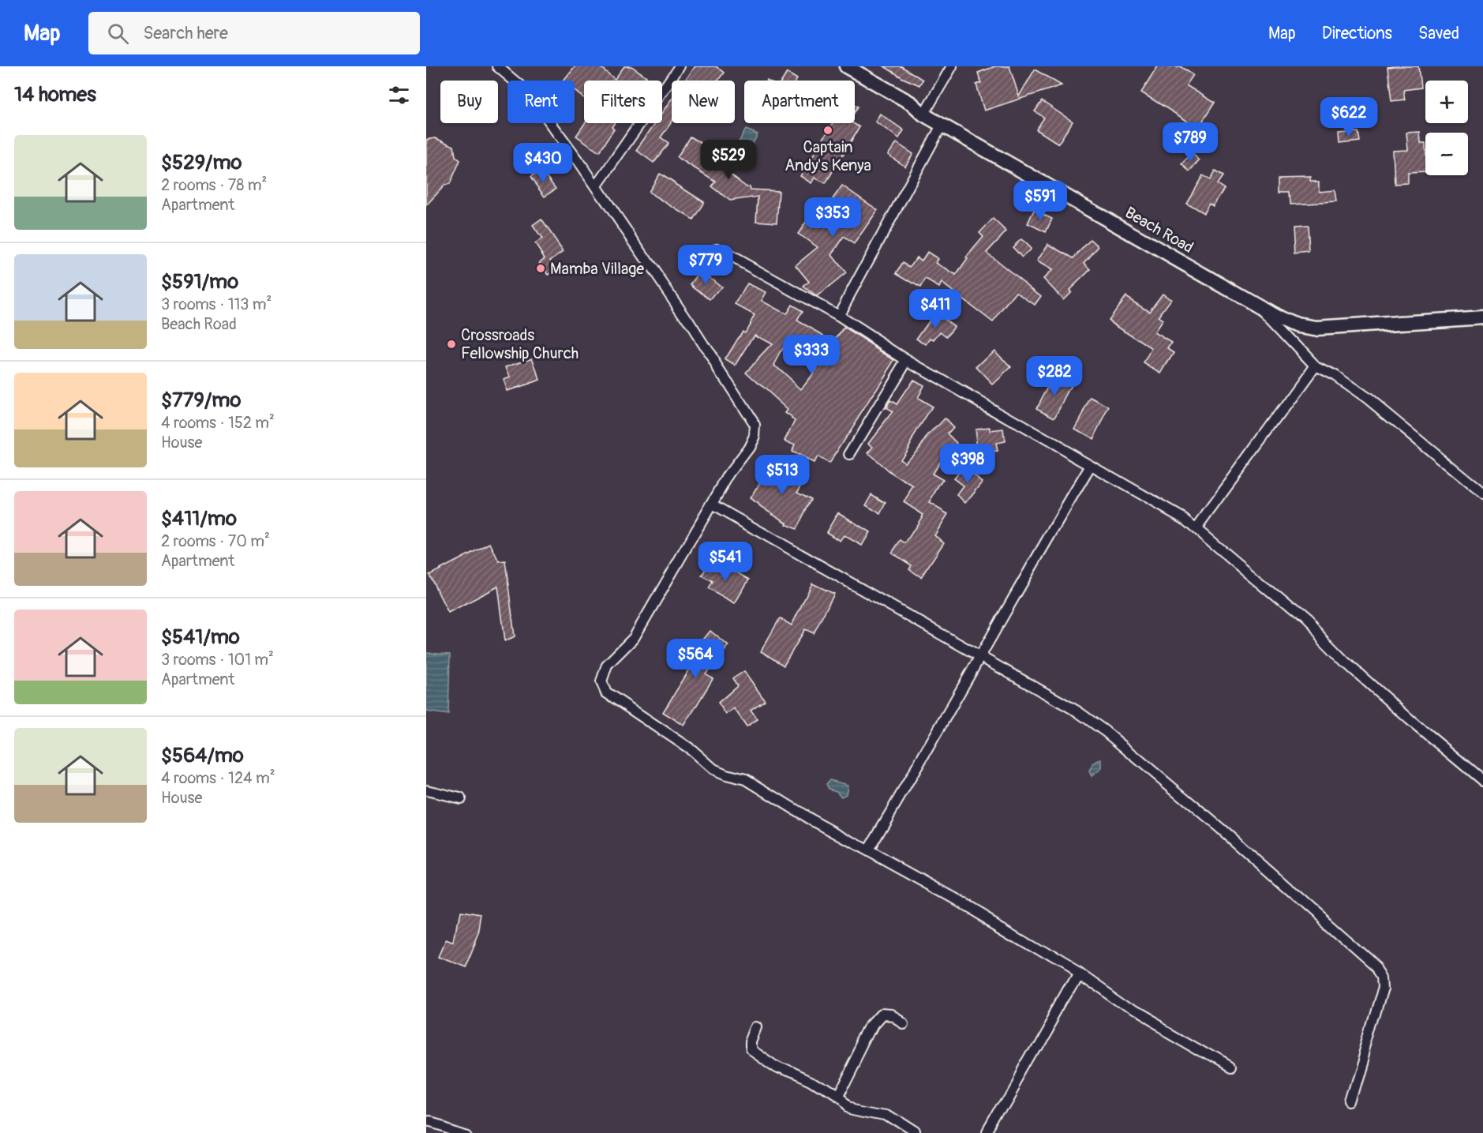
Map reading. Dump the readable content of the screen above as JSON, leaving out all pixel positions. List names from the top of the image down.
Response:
{
  "streets": {
    "main road": ["Beach Road"]
  },
  "places": ["Captain Andy's Kenya", "Mamba Village", "Crossroads Fellowship Church"],
  "page": {
    "header": "Map",
    "search": "Search here",
    "nav": ["Map", "Directions", "Saved"],
    "heading": "14 homes",
    "map_buttons": ["+", "−"],
    "chip": [
      "Buy",
      "Rent",
      "Filters",
      "New",
      "Apartment"
    ],
    "price": [
      "$622",
      "$789",
      "$529",
      "$430",
      "$591",
      "$353",
      "$779",
      "$411",
      "$333",
      "$282",
      "$398",
      "$513",
      "$541",
      "$564"
    ],
    "list": [
      {
        "name": "$529/mo",
        "note": "2 rooms · 78 m² · Apartment"
      },
      {
        "name": "$591/mo",
        "note": "3 rooms · 113 m² · Beach Road"
      },
      {
        "name": "$779/mo",
        "note": "4 rooms · 152 m² · House"
      },
      {
        "name": "$411/mo",
        "note": "2 rooms · 70 m² · Apartment"
      },
      {
        "name": "$541/mo",
        "note": "3 rooms · 101 m² · Apartment"
      },
      {
        "name": "$564/mo",
        "note": "4 rooms · 124 m² · House"
      }
    ]
  }
}
